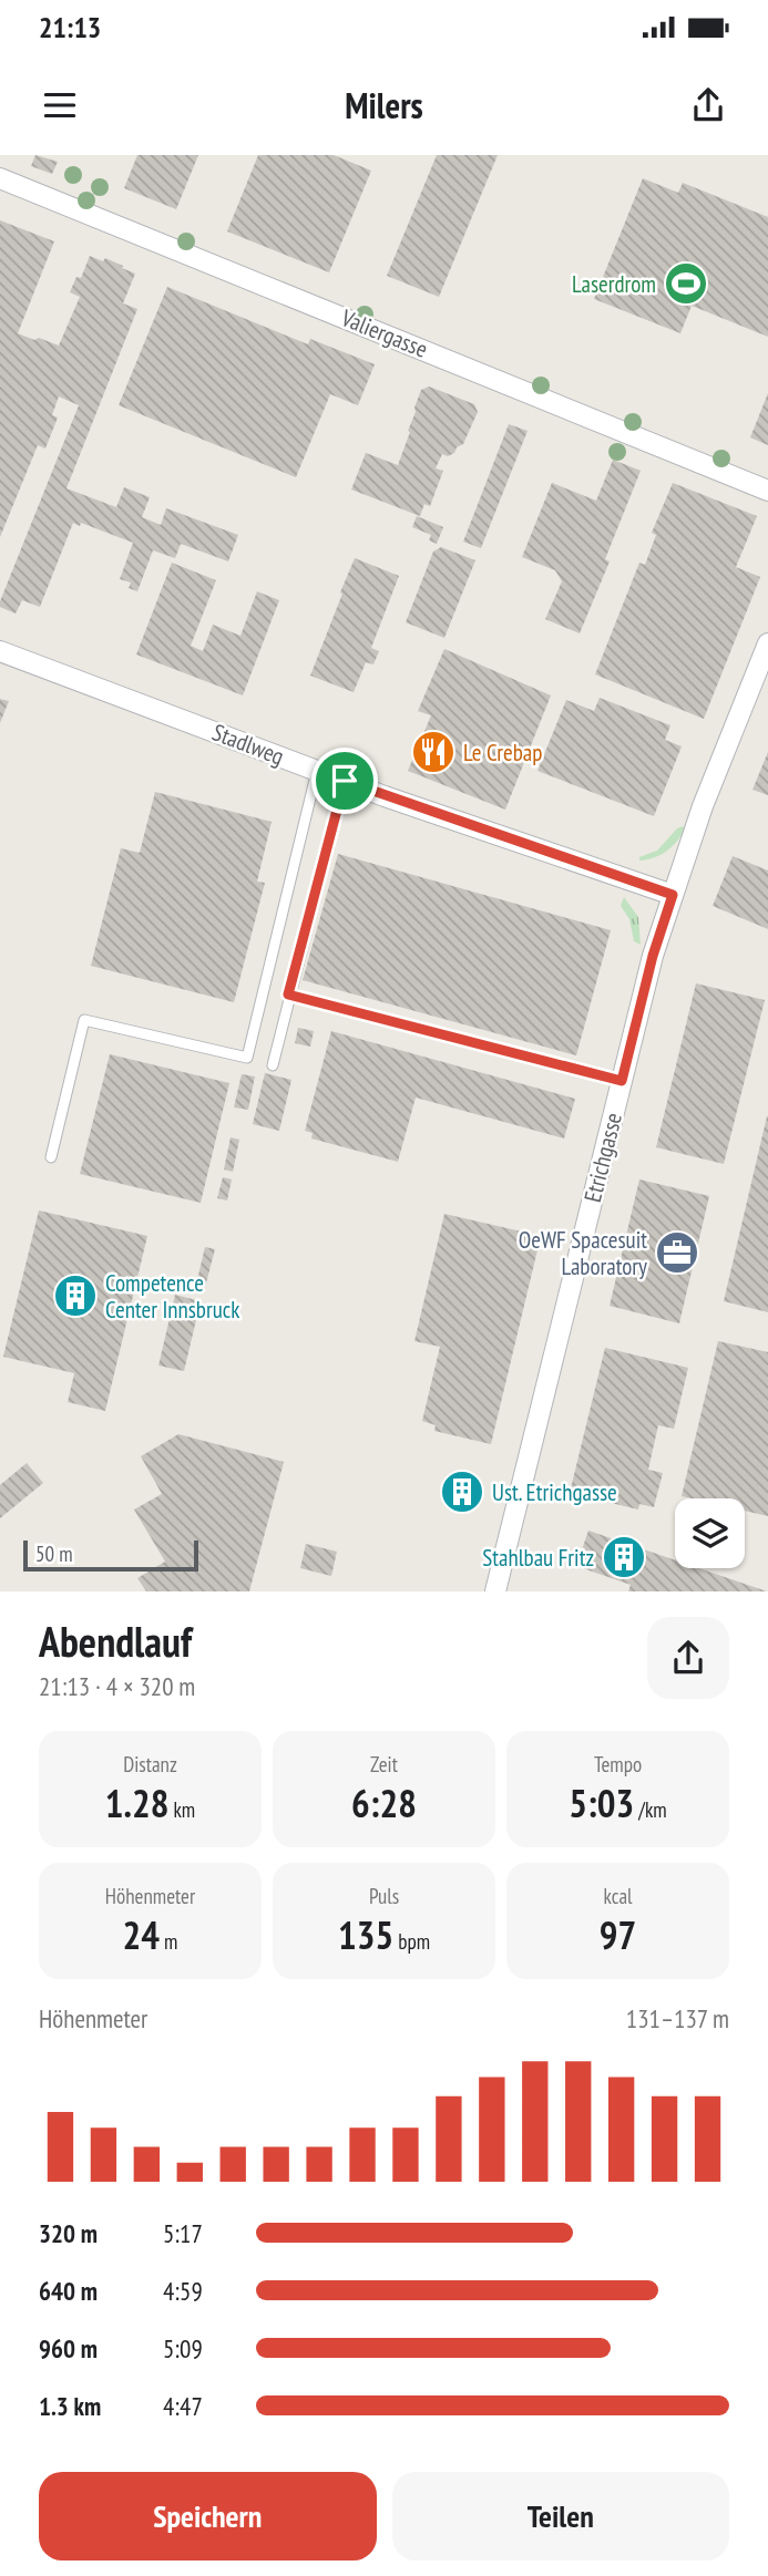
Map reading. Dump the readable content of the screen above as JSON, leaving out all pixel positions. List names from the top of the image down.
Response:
{
  "streets": {
    "street": ["Valiergasse", "Stadlweg", "Etrichgasse"]
  },
  "crossings": [
    ["Stadlweg", "Etrichgasse"]
  ],
  "places": {
    "sports": ["Laserdrom"],
    "restaurant": ["Le Crebap"],
    "office": ["OeWF Spacesuit Laboratory"],
    "building": ["Competence Center Innsbruck", "Ust. Etrichgasse", "Stahlbau Fritz"]
  },
  "scale_bar": "50 m",
  "page": {
    "status": "21:13",
    "header": "Milers",
    "scale": "50 m",
    "heading": ["Abendlauf", "21:13 · 4 × 320 m"],
    "stats": [
      ["Distanz", "1.28 km"],
      ["Zeit", "6:28"],
      ["Tempo", "5:03 /km"],
      ["Höhenmeter", "24 m"],
      ["Puls", "135 bpm"],
      ["kcal", "97"]
    ],
    "chart": ["Höhenmeter", "131–137 m"],
    "list": [
      {
        "name": "320 m",
        "note": "5:17"
      },
      {
        "name": "640 m",
        "note": "4:59"
      },
      {
        "name": "960 m",
        "note": "5:09"
      },
      {
        "name": "1.3 km",
        "note": "4:47"
      }
    ],
    "buttons": ["Speichern", "Teilen"]
  }
}
